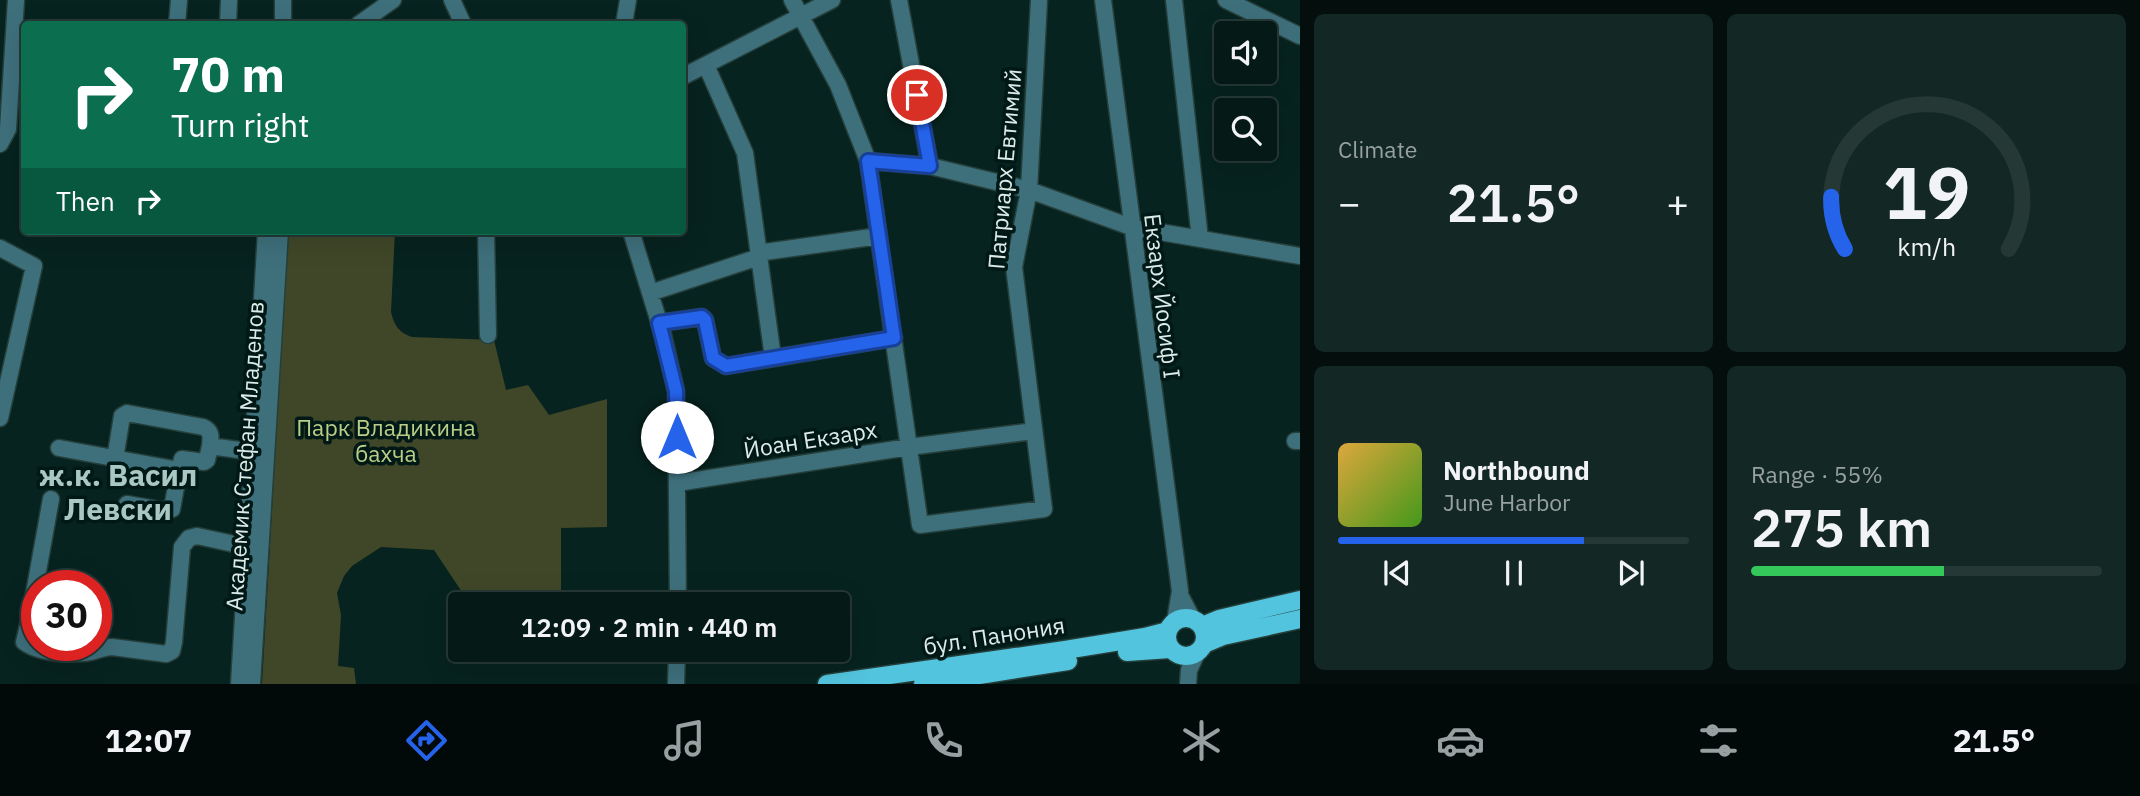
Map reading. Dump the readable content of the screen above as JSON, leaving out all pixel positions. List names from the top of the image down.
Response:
{
  "streets": {
    "main road": ["бул. Панония"],
    "street": [
      "Патриарх Евтимий",
      "Екзарх Йосиф I",
      "Йоан Екзарх",
      "Академик Стефан Младенов"
    ]
  },
  "crossings": [
    ["Патриарх Евтимий", "Йоан Екзарх"],
    ["Екзарх Йосиф I", "бул. Панония"]
  ],
  "districts": ["ж.к. Васил Левски"],
  "parks": ["Парк Владикина бахча"],
  "page": {
    "tile": [
      "Climate",
      ["Range · 55%", "275 km"]
    ],
    "turn": ["70 m", "Turn right"],
    "then": "Then",
    "heat": ["−", "21.5°", "+"],
    "song": ["Northbound", "June Harbor"],
    "limit": "30",
    "trip": "12:09 · 2 min · 440 m",
    "tabs": ["12:07", "21.5°"],
    "gauge": ["19", "km/h"]
  }
}
